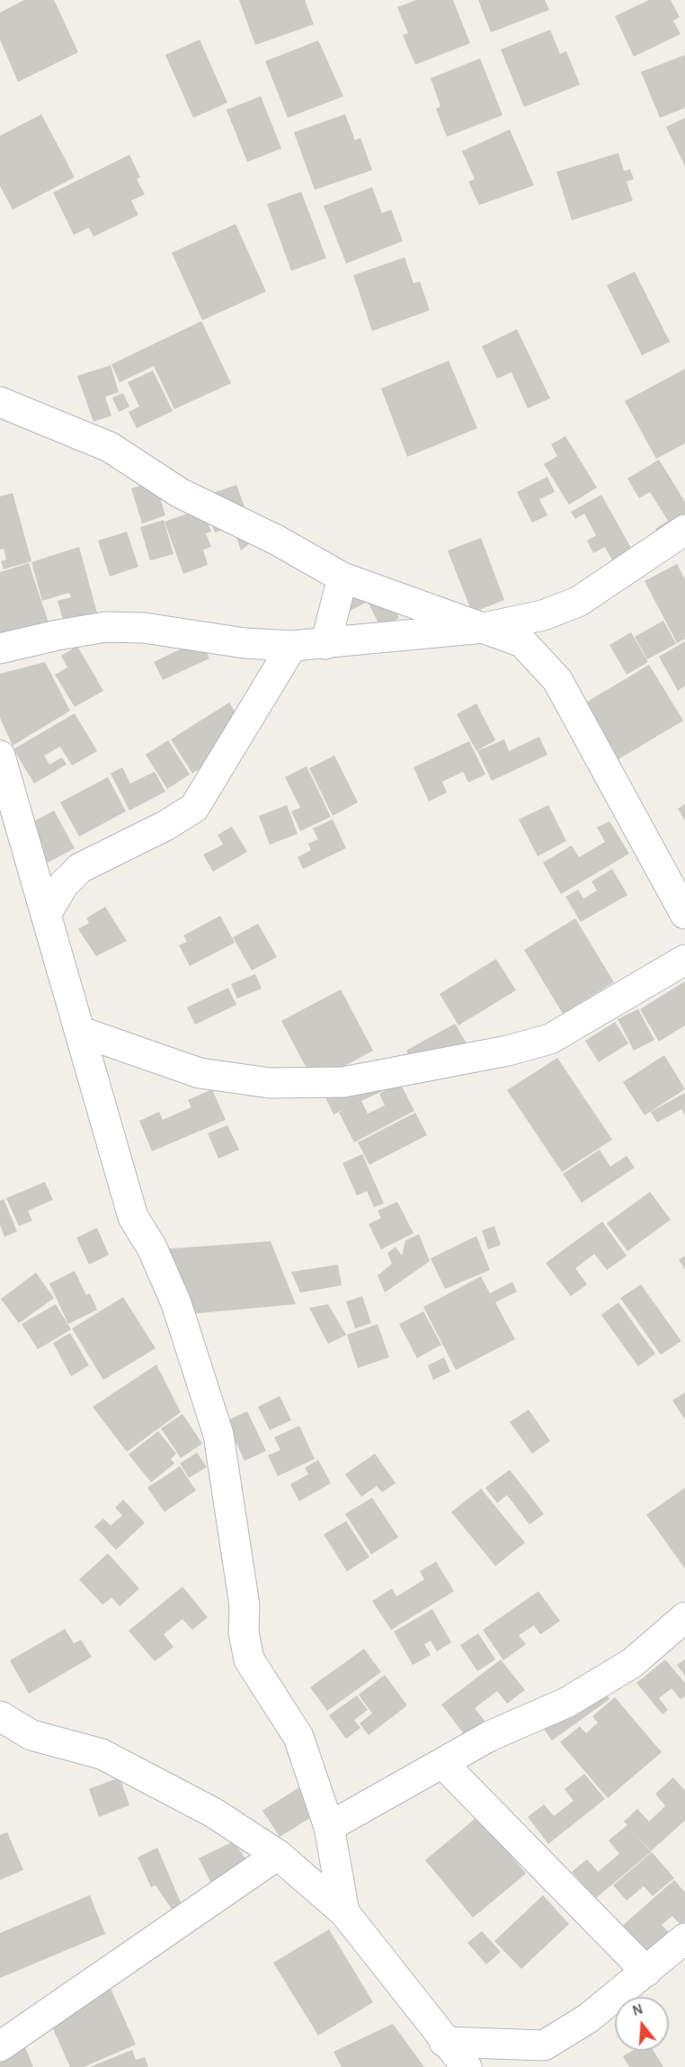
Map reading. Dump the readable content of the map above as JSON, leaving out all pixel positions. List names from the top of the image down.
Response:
{
  "north": "top"
}
